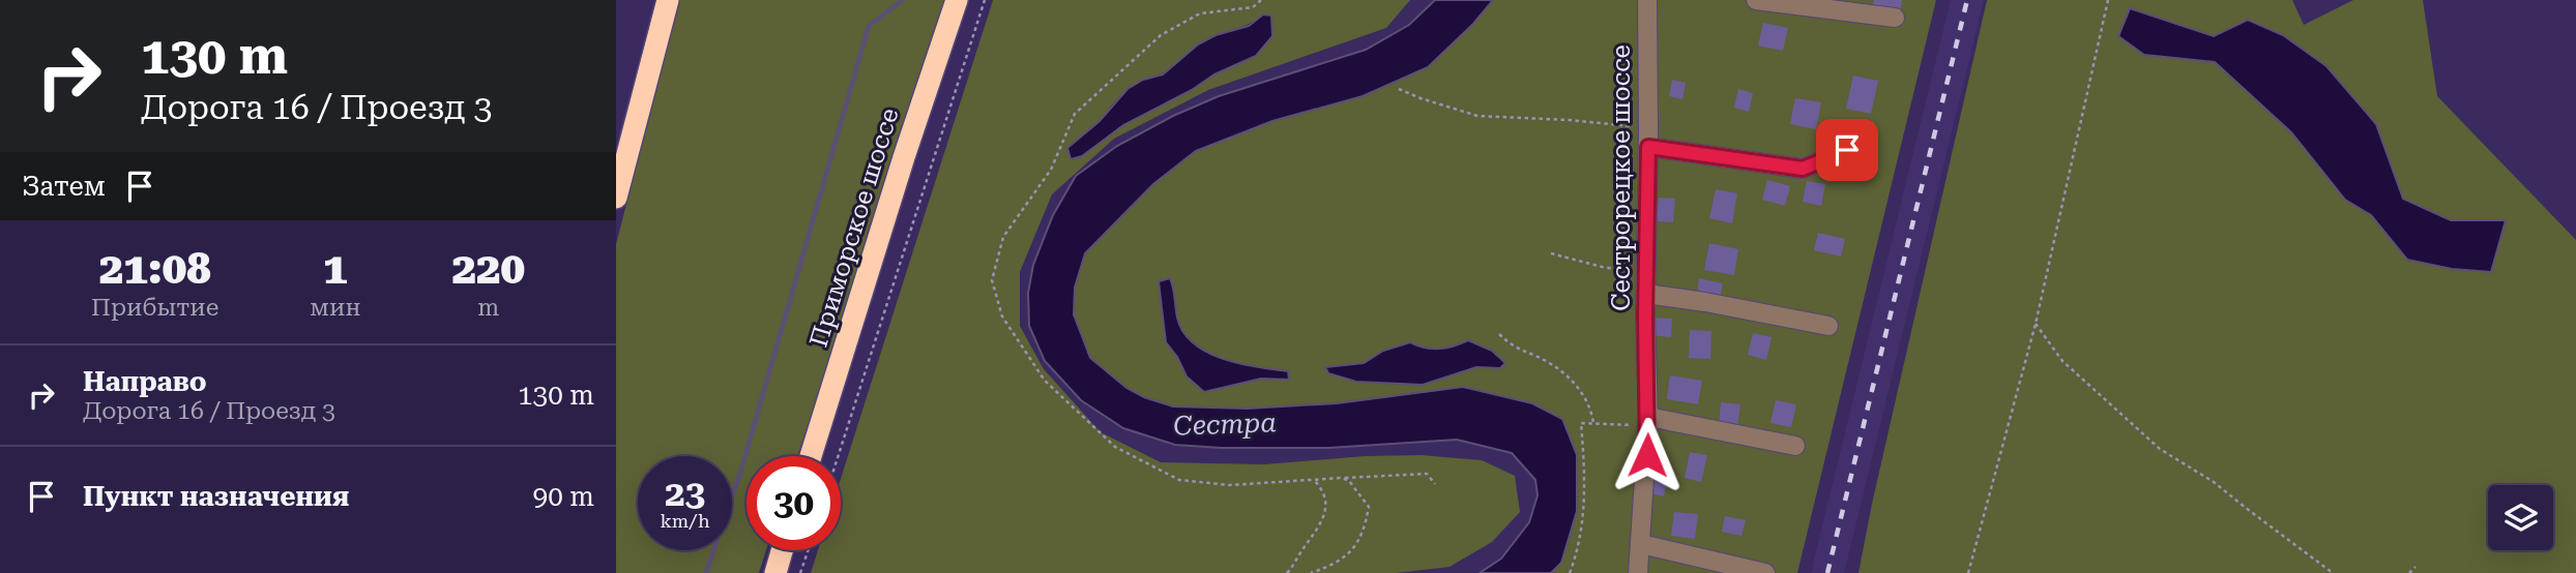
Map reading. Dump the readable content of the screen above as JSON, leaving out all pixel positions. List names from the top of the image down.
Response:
{
  "streets": {
    "highway": ["Приморское шоссе"],
    "street": ["Сестрорецкое шоссе"]
  },
  "water": ["Сестра"],
  "page": {
    "turn": ["130 m", "Дорога 16 / Проезд 3"],
    "then": "Затем",
    "eta": [
      "21:08",
      "Прибытие",
      "1",
      "мин",
      "220",
      "m"
    ],
    "list": [
      {
        "name": "Направо",
        "note": "Дорога 16 / Проезд 3",
        "value": "130 m"
      },
      {
        "name": "Пункт назначения",
        "value": "90 m"
      }
    ],
    "speed": "23 km/h",
    "limit": "30"
  }
}
